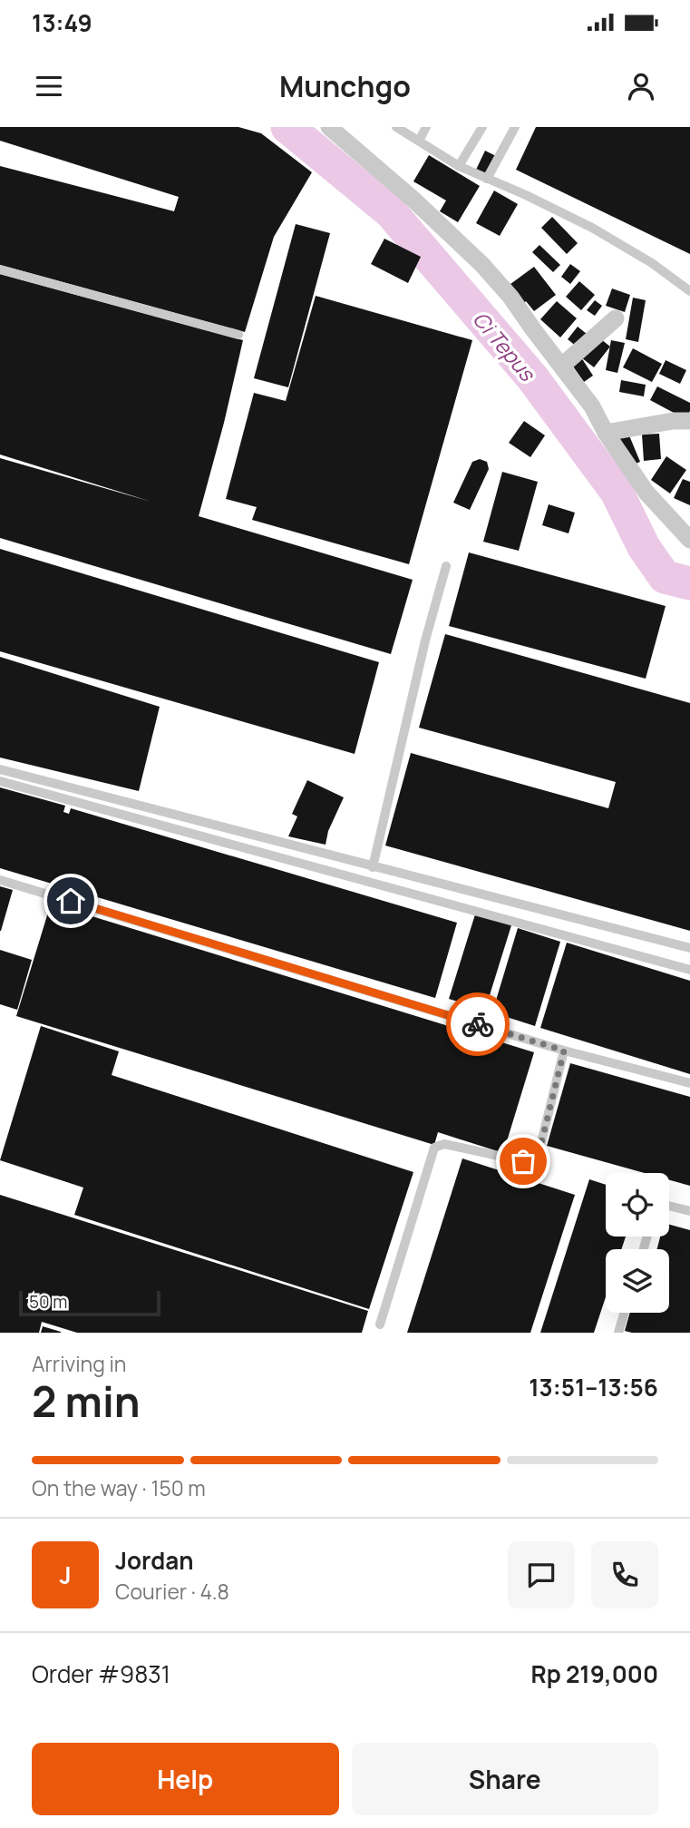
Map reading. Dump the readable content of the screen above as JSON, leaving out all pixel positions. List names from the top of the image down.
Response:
{
  "water": ["Ci Tepus"],
  "scale_bar": "50 m",
  "page": {
    "status": "13:49",
    "header": "Munchgo",
    "scale": "50 m",
    "heading": ["2 min", "Arriving in", "13:51–13:56"],
    "panel": [
      "Jordan",
      "Courier · 4.8",
      "Order #9831",
      "Rp 219,000"
    ],
    "bar": "On the way · 150 m",
    "round": "J",
    "buttons": ["Help", "Share"]
  }
}
